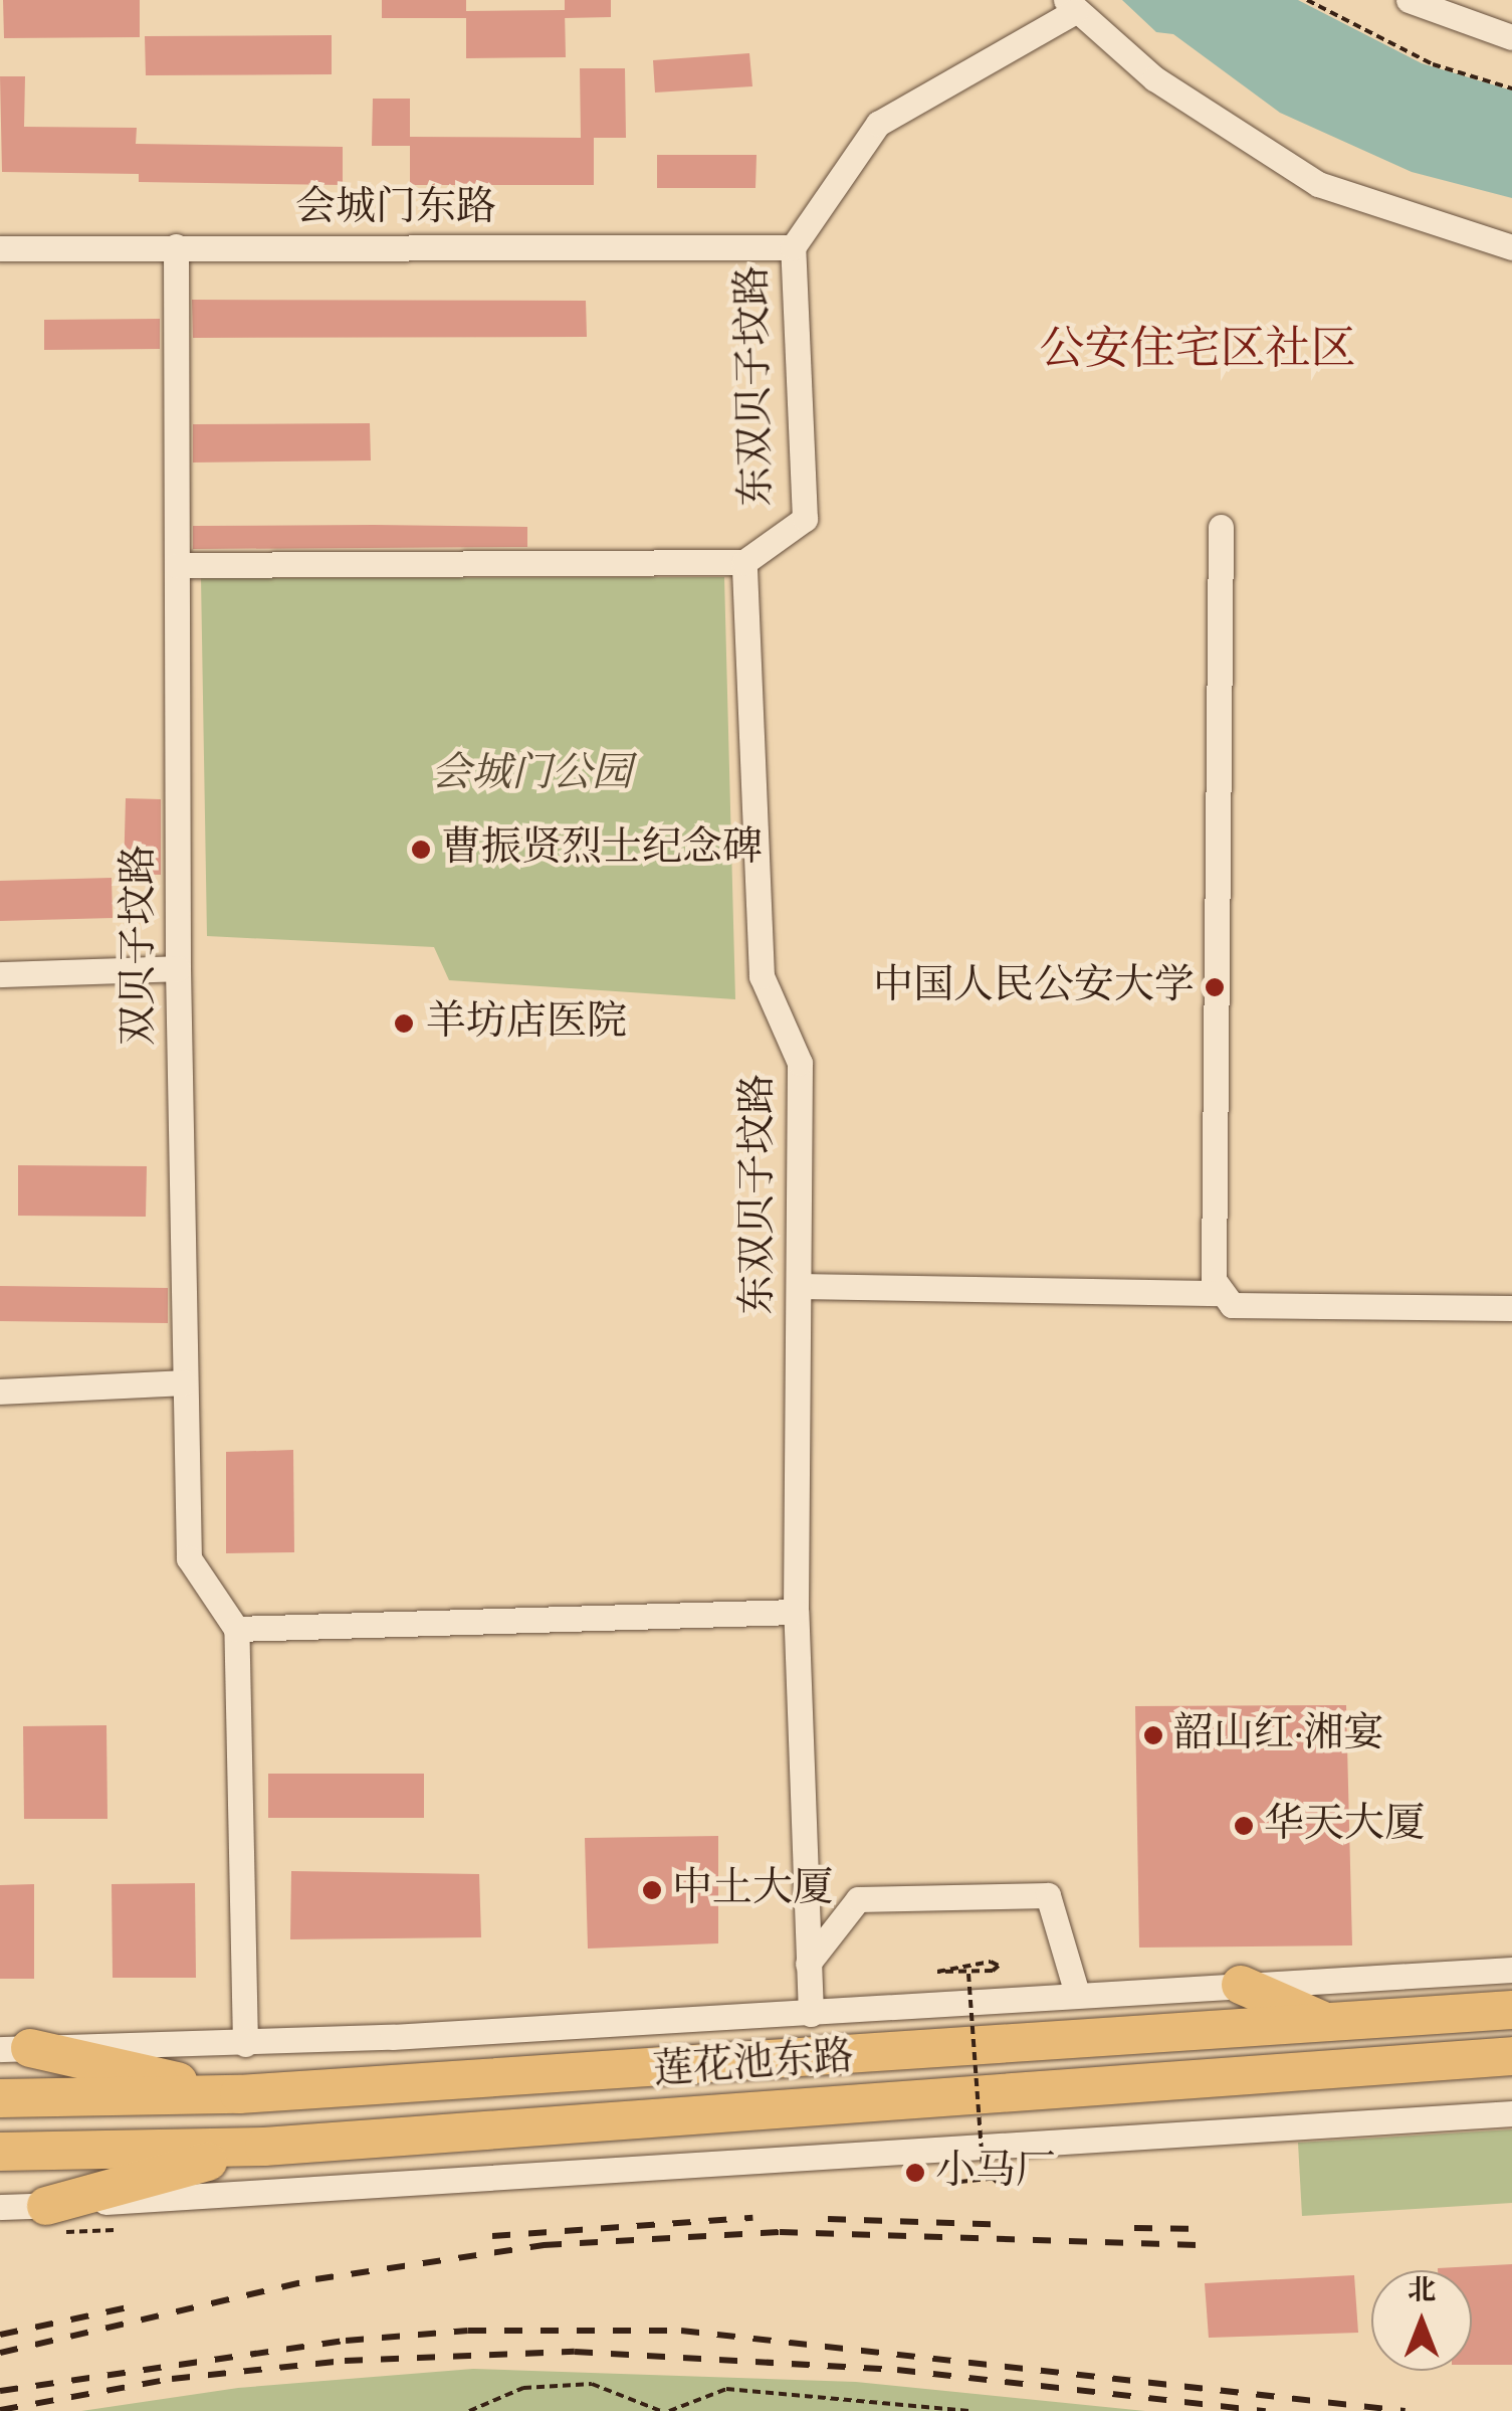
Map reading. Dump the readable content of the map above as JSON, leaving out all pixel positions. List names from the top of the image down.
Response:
{
  "streets": {
    "highway": ["莲花池东路"],
    "street": ["会城门东路", "东双贝子坟路", "双贝子坟路"]
  },
  "crossings": [
    ["会城门东路", "东双贝子坟路"],
    ["会城门东路", "双贝子坟路"],
    ["东双贝子坟路", "莲花池东路"]
  ],
  "districts": ["公安住宅区社区"],
  "parks": ["会城门公园"],
  "places": [
    "曹振贤烈士纪念碑",
    "中国人民公安大学",
    "羊坊店医院",
    "韶山红·湘宴",
    "华天大厦",
    "中土大厦",
    "小马厂"
  ],
  "north": "top"
}
